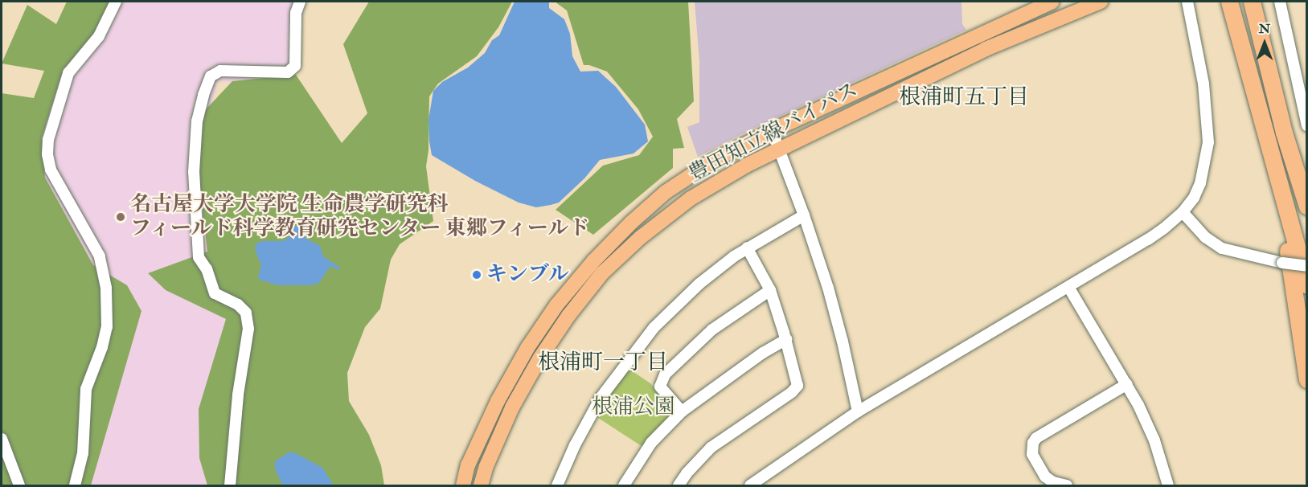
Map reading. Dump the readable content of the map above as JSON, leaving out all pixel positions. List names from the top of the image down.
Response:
{
  "streets": {
    "main road": ["豊田知立線バイパス"]
  },
  "districts": ["根浦町五丁目", "根浦町一丁目"],
  "parks": ["根浦公園"],
  "places": ["名古屋大学大学院 生命農学研究科 フィールド科学教育研究センター 東郷フィールド", "キンブル"],
  "north": "top"
}
